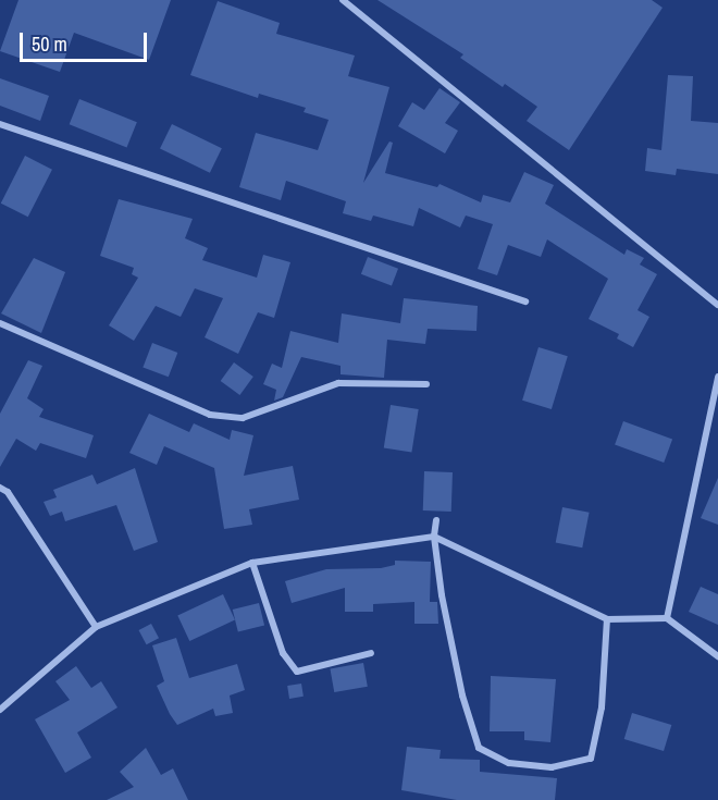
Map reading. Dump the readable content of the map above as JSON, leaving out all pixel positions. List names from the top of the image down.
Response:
{
  "scale_bar": "50 m"
}
